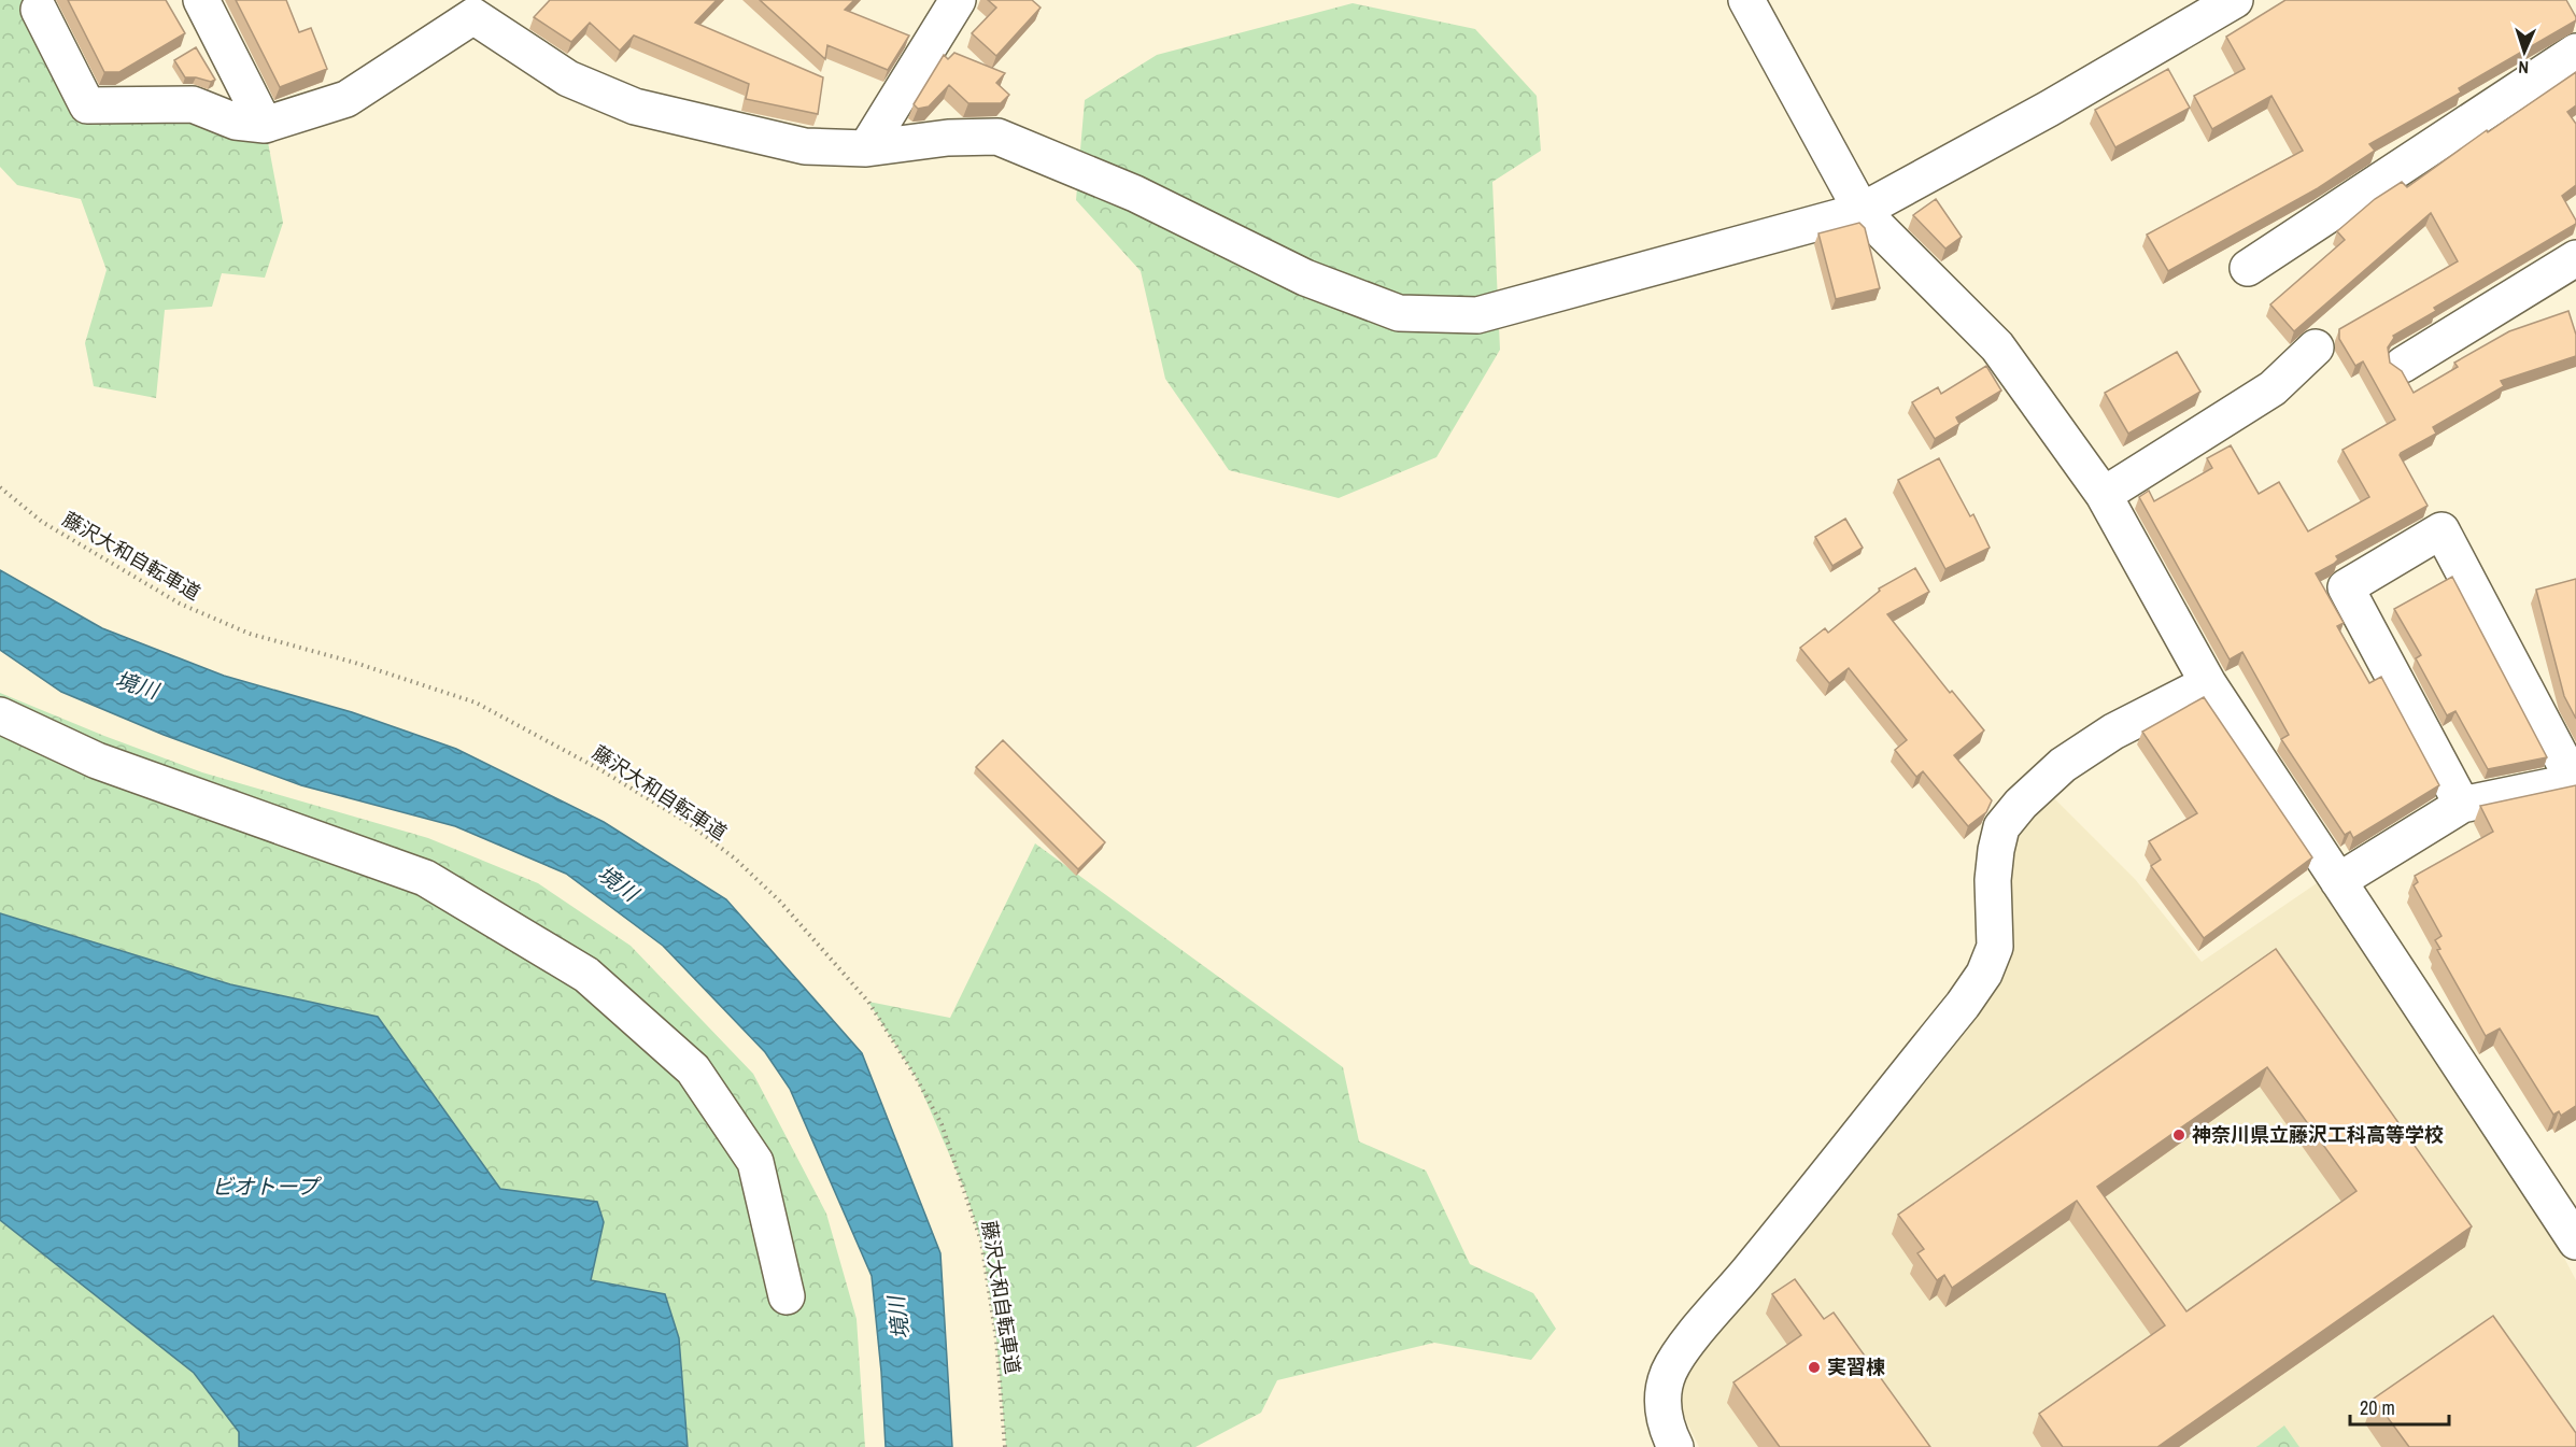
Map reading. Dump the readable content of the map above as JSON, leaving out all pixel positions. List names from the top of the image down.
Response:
{
  "streets": {
    "path": ["藤沢大和自転車道"]
  },
  "water": ["境川", "ビオトープ"],
  "places": ["神奈川県立藤沢工科高等学校", "実習棟"],
  "scale_bar": "20 m",
  "north": "bottom"
}
